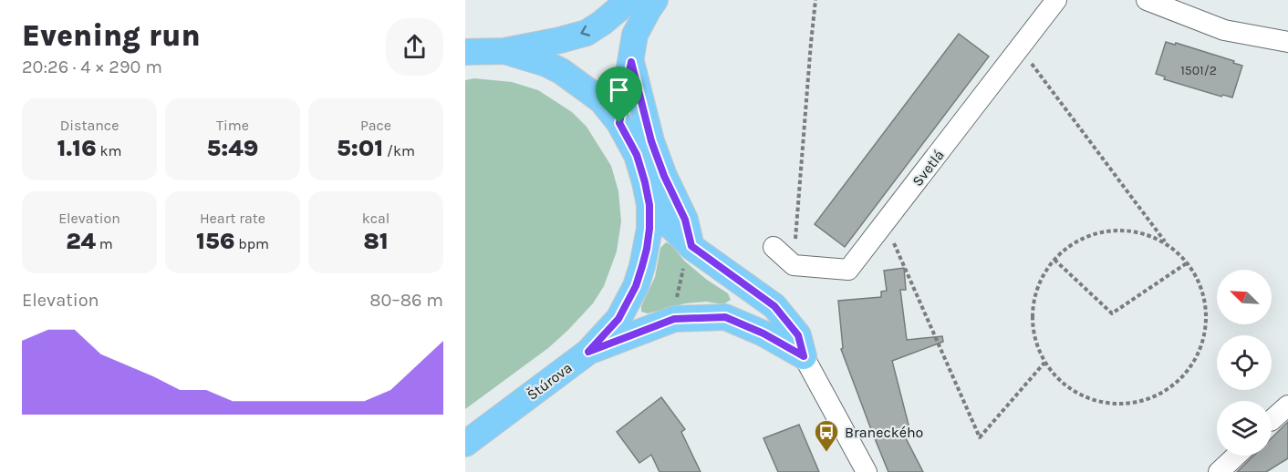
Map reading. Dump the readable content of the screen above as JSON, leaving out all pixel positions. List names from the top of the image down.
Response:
{
  "streets": {
    "main road": ["Štúrova"],
    "street": ["Svetlá"]
  },
  "places": {
    "bus stop": ["Braneckého"]
  },
  "house_numbers": ["1501/2"],
  "north": "top left",
  "page": {
    "heading": ["Evening run", "20:26 · 4 × 290 m"],
    "stats": [
      ["Distance", "1.16 km"],
      ["Time", "5:49"],
      ["Pace", "5:01 /km"],
      ["Elevation", "24 m"],
      ["Heart rate", "156 bpm"],
      ["kcal", "81"]
    ],
    "chart": ["Elevation", "80–86 m"]
  }
}
